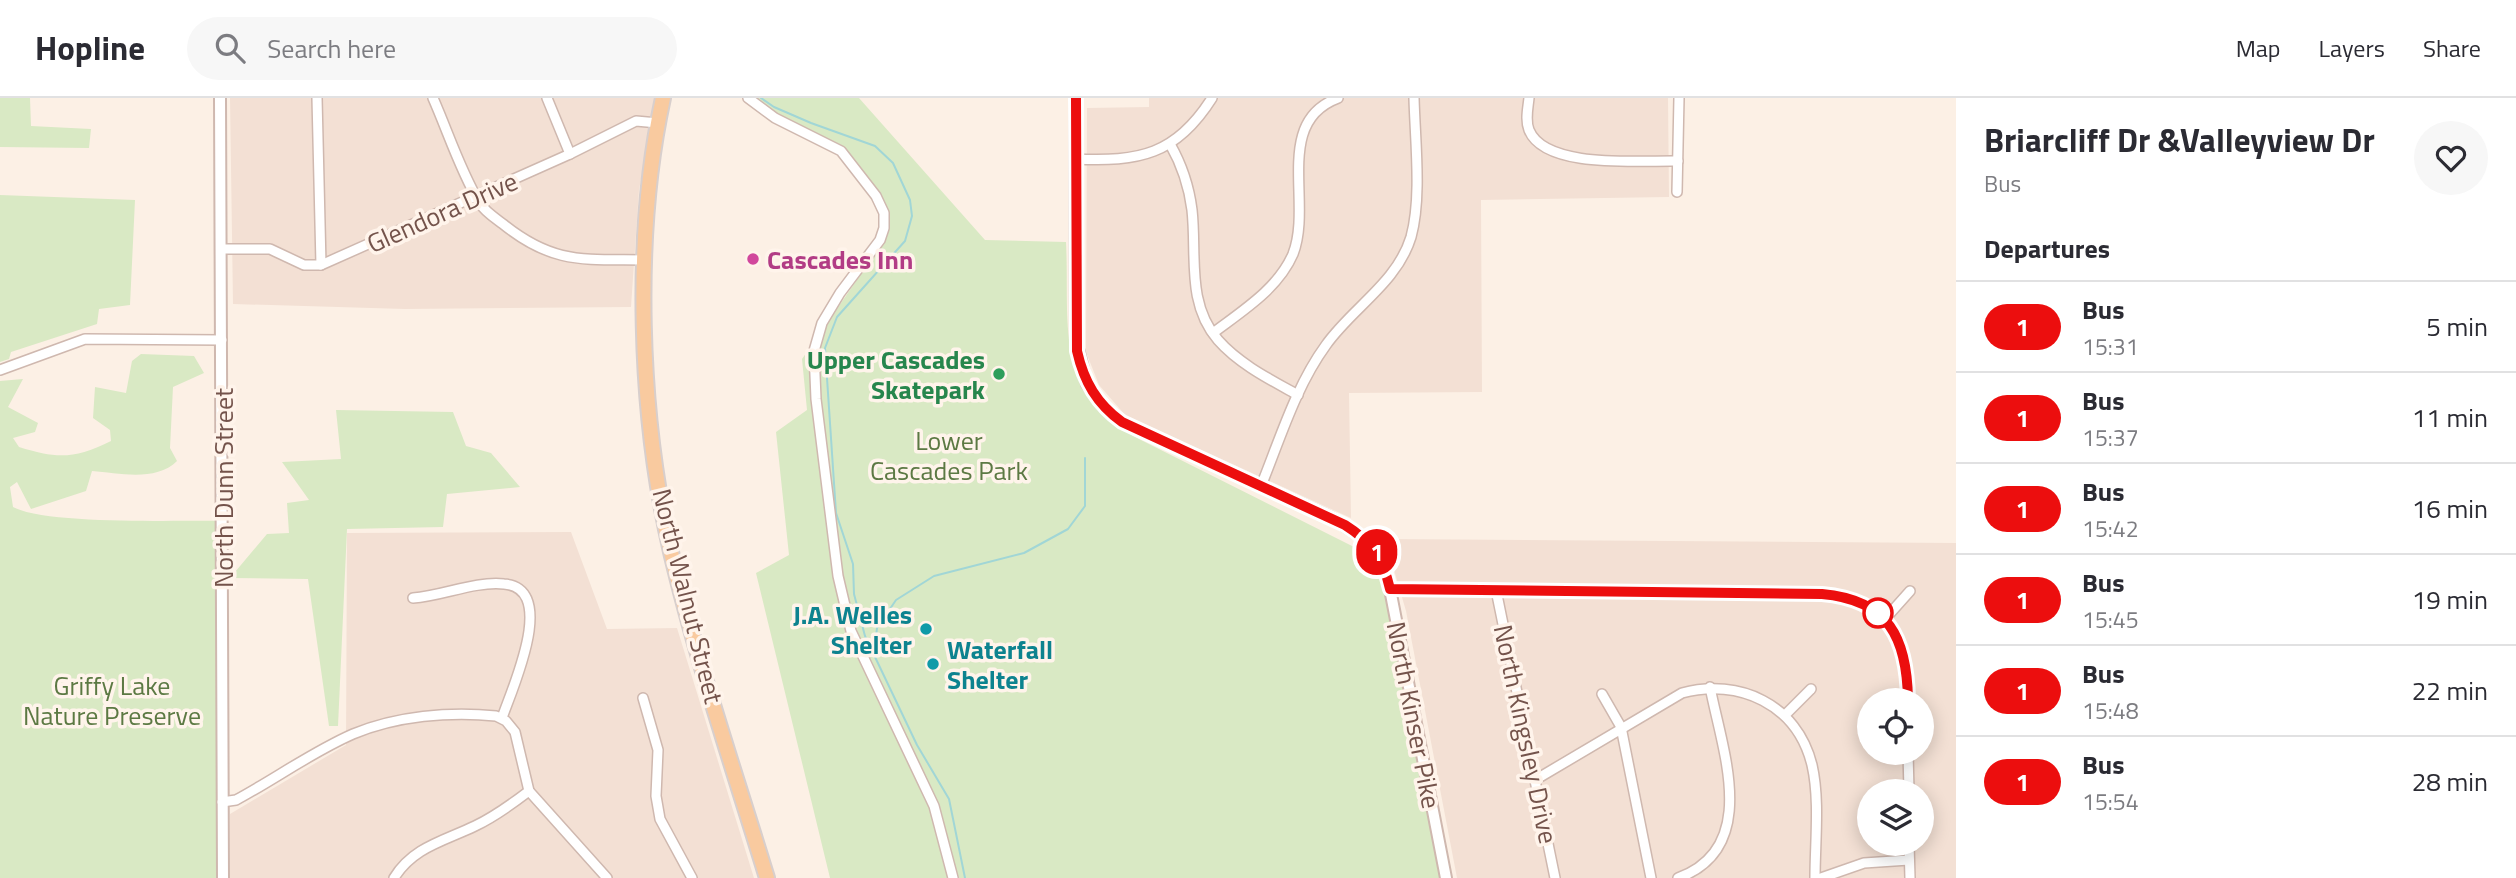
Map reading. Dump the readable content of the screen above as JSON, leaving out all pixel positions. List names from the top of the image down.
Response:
{
  "streets": {
    "main road": ["North Walnut Street"],
    "street": [
      "Glendora Drive",
      "North Dunn Street",
      "North Kinser Pike",
      "North Kingsley Drive"
    ]
  },
  "crossings": [
    ["Glendora Drive", "North Walnut Street"]
  ],
  "parks": ["Lower Cascades Park", "Griffy Lake Nature Preserve"],
  "places": [
    "Cascades Inn",
    "Upper Cascades Skatepark",
    "J.A. Welles Shelter",
    "Waterfall Shelter"
  ],
  "lines": ["bus line 1"],
  "page": {
    "header": "Hopline",
    "search": "Search here",
    "nav": ["Map", "Layers", "Share"],
    "on_map": "1",
    "heading": [
      ["Briarcliff Dr &Valleyview Dr", "Bus"],
      "Departures"
    ],
    "list": [
      {
        "mark": "1",
        "name": "Bus",
        "note": "15:31",
        "value": "5 min"
      },
      {
        "mark": "1",
        "name": "Bus",
        "note": "15:37",
        "value": "11 min"
      },
      {
        "mark": "1",
        "name": "Bus",
        "note": "15:42",
        "value": "16 min"
      },
      {
        "mark": "1",
        "name": "Bus",
        "note": "15:45",
        "value": "19 min"
      },
      {
        "mark": "1",
        "name": "Bus",
        "note": "15:48",
        "value": "22 min"
      },
      {
        "mark": "1",
        "name": "Bus",
        "note": "15:54",
        "value": "28 min"
      }
    ]
  }
}
